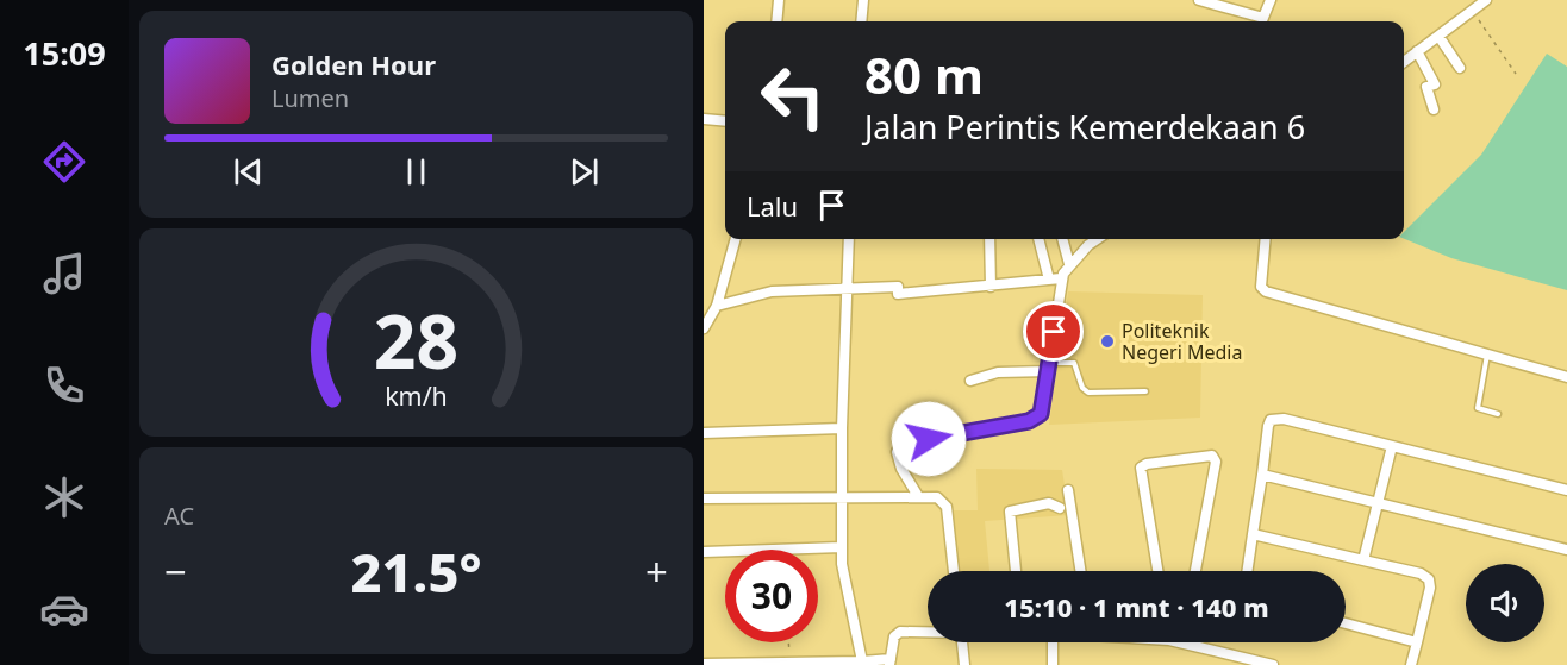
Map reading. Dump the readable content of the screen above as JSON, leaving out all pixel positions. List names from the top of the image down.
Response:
{
  "places": ["Politeknik Negeri Media"],
  "page": {
    "tabs": "15:09",
    "turn": ["80 m", "Jalan Perintis Kemerdekaan 6"],
    "song": ["Golden Hour", "Lumen"],
    "then": "Lalu",
    "tile": "AC",
    "heat": ["−", "21.5°", "+"],
    "limit": "30",
    "trip": "15:10 · 1 mnt · 140 m",
    "gauge": ["28", "km/h"]
  }
}
